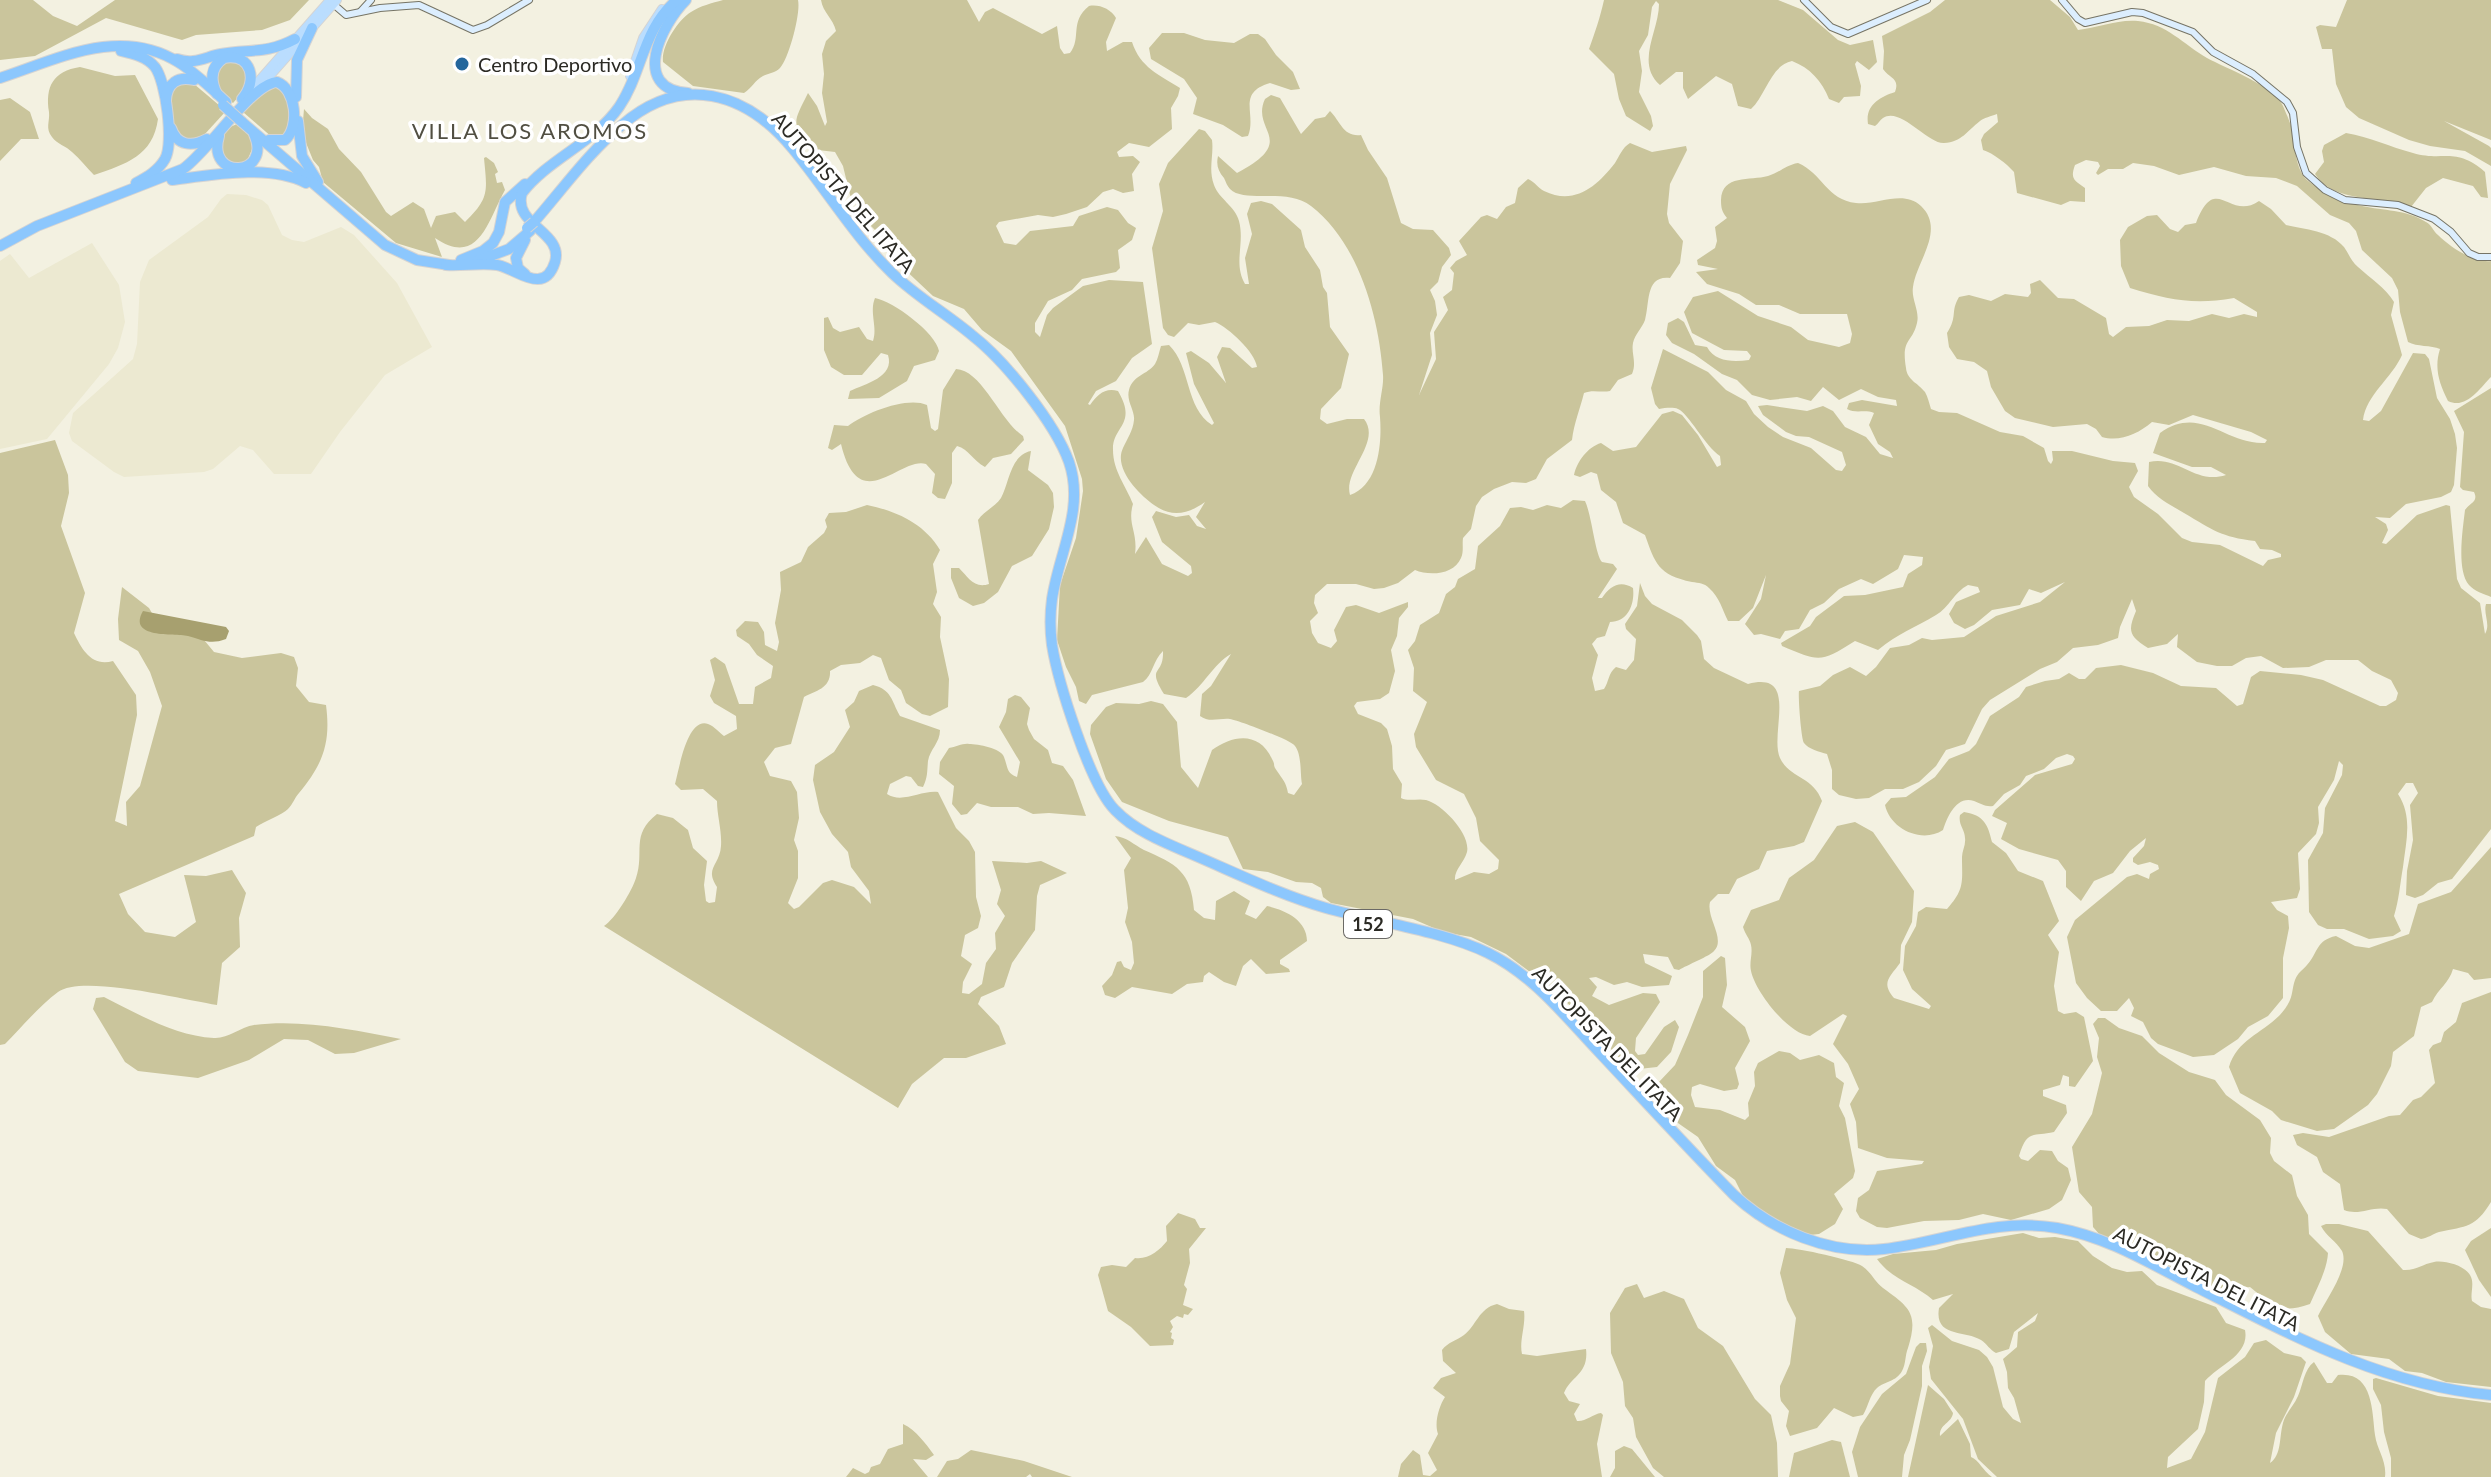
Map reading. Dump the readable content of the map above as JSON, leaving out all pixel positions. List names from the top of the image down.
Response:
{
  "streets": {
    "highway": ["AUTOPISTA DEL ITATA", "152"]
  },
  "districts": ["VILLA LOS AROMOS"],
  "places": ["Centro Deportivo"]
}
